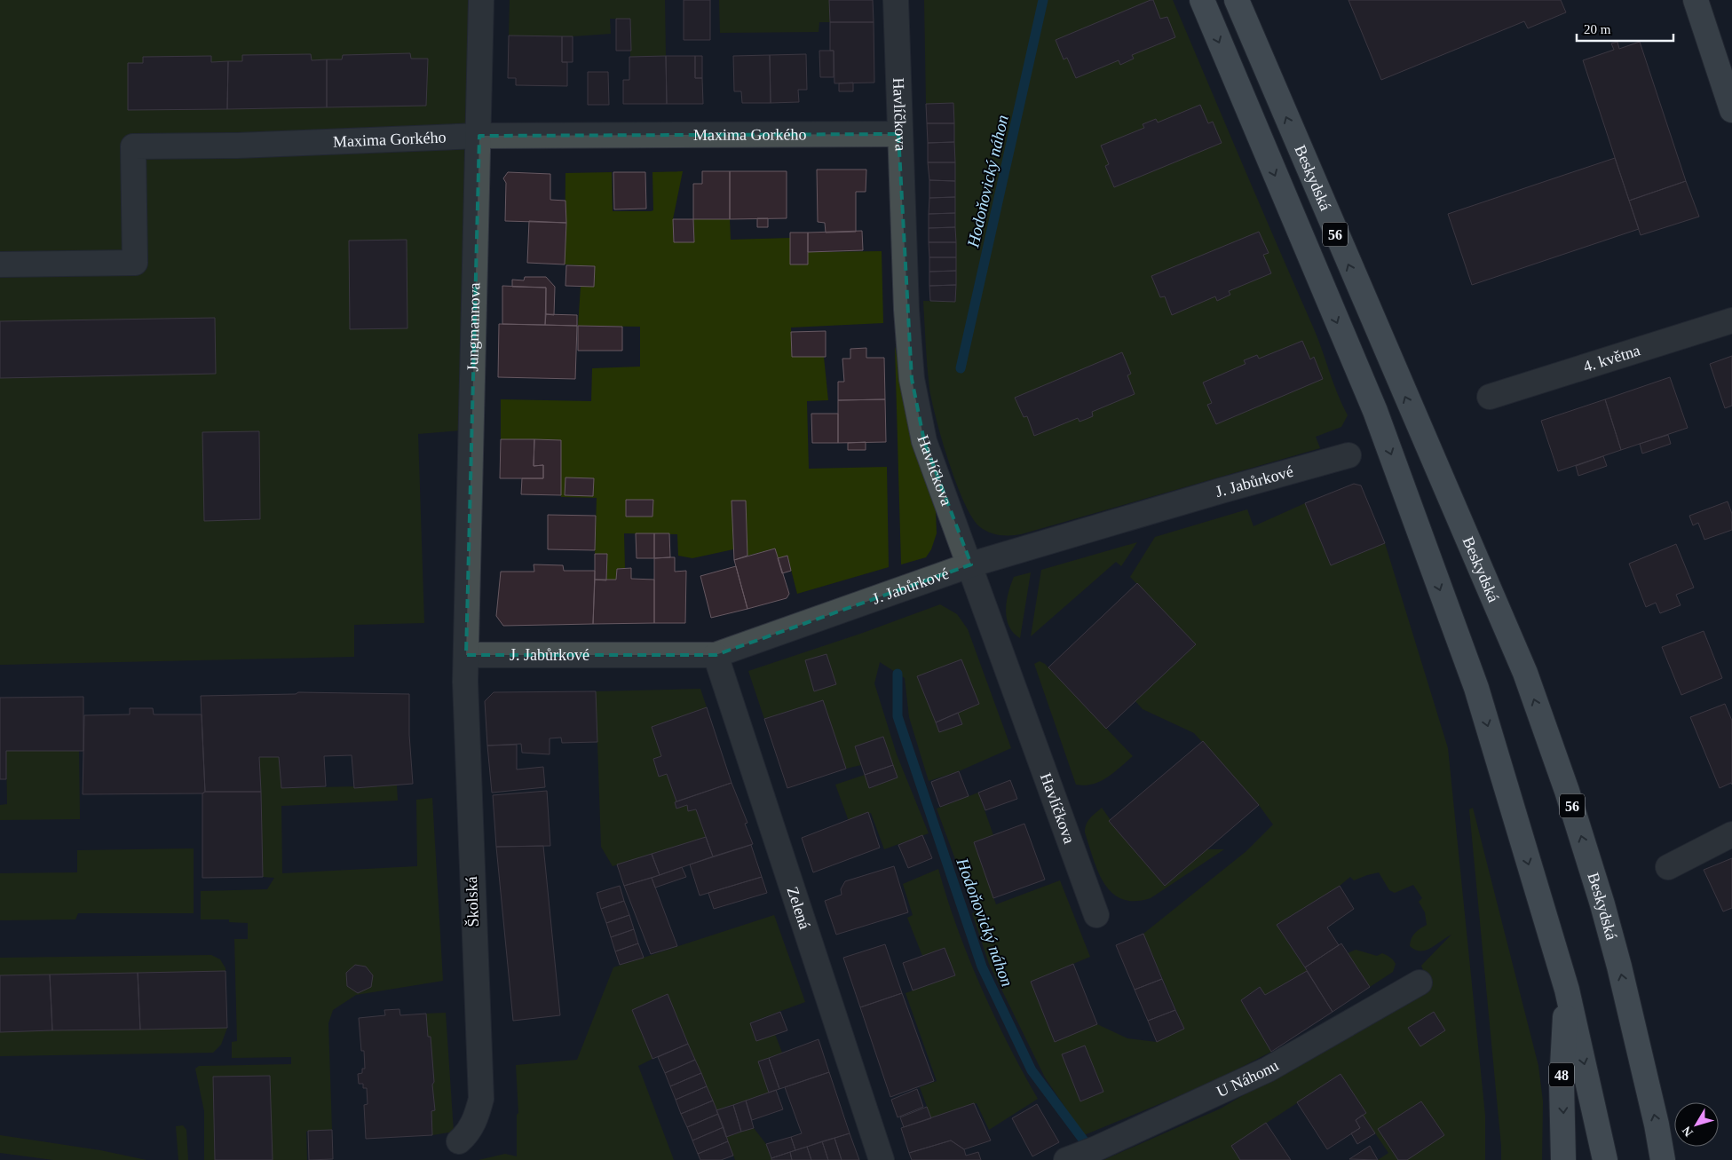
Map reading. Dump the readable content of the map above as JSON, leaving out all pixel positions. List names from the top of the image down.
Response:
{
  "streets": {
    "main road": ["Beskydská", "56", "48"],
    "street": [
      "Havlíčkova",
      "Maxima Gorkého",
      "Jungmannova",
      "4. května",
      "J. Jabůrkové",
      "Školská",
      "Zelená",
      "U Náhonu"
    ]
  },
  "crossings": [
    ["Havlíčkova", "Maxima Gorkého"],
    ["Havlíčkova", "J. Jabůrkové"],
    ["Maxima Gorkého", "Jungmannova"],
    ["Beskydská", "48"],
    ["Jungmannova", "J. Jabůrkové"],
    ["Jungmannova", "Školská"],
    ["J. Jabůrkové", "Školská"],
    ["J. Jabůrkové", "Zelená"]
  ],
  "water": ["Hodoňovický náhon"],
  "scale_bar": "20 m",
  "north": "bottom left"
}
